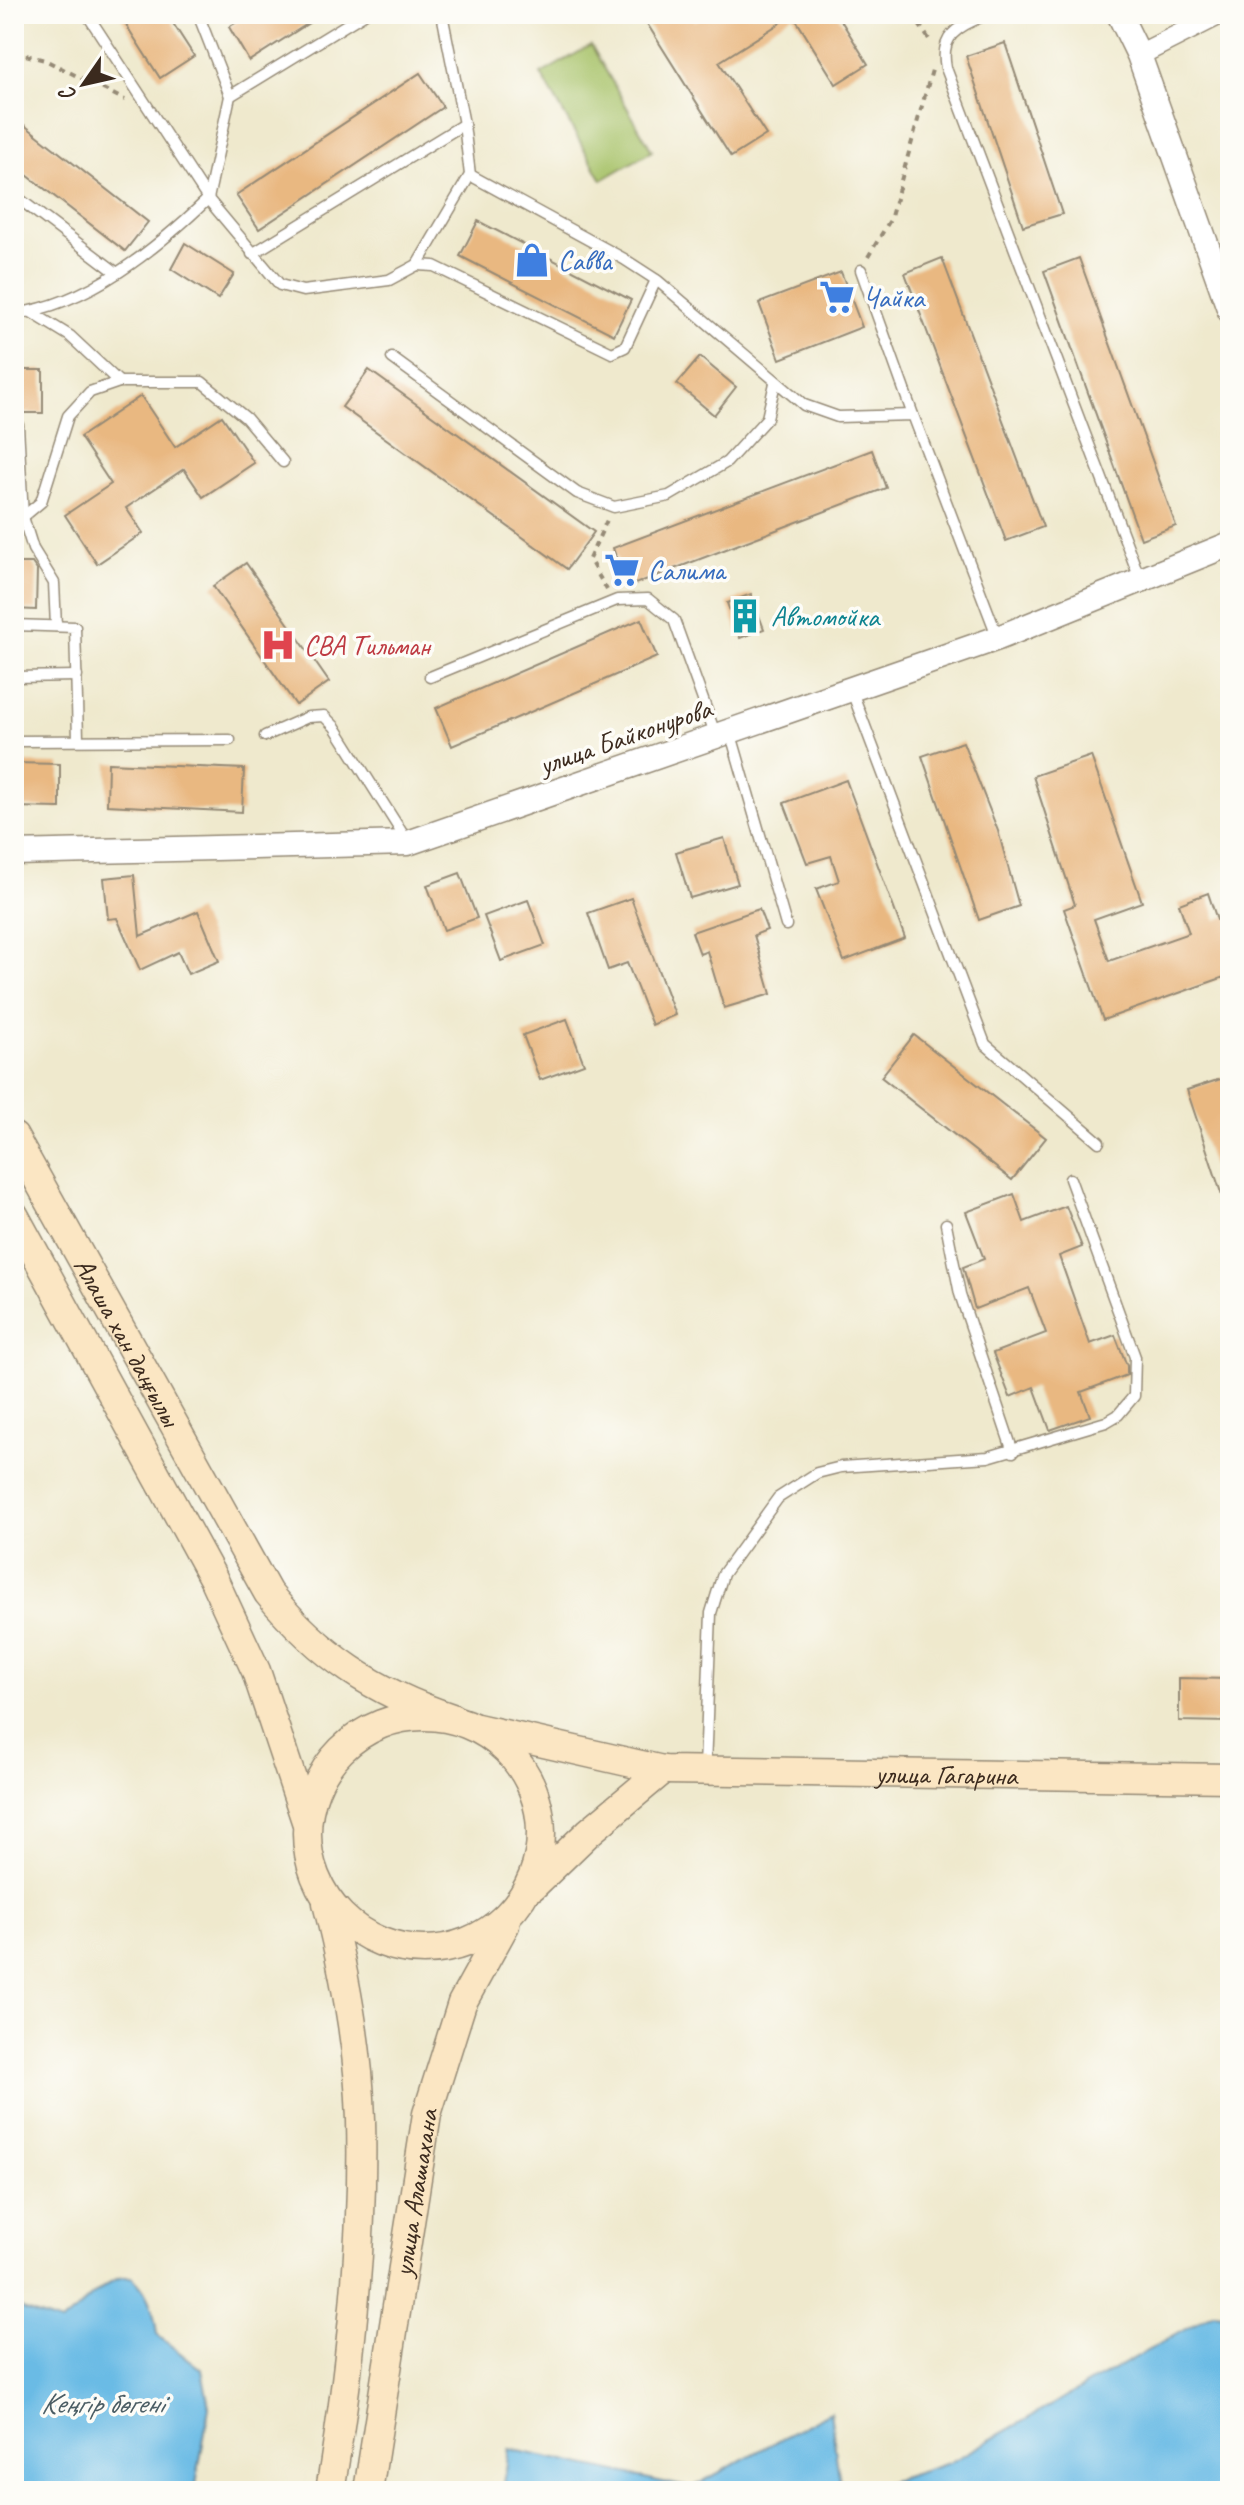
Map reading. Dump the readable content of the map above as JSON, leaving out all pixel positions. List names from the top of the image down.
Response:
{
  "streets": {
    "main road": ["Алаша хан даңғылы", "улица Гагарина", "улица Алашахана"],
    "street": ["улица Байконурова"]
  },
  "crossings": [
    ["Алаша хан даңғылы", "улица Гагарина"],
    ["Алаша хан даңғылы", "улица Алашахана"],
    ["улица Гагарина", "улица Алашахана"]
  ],
  "water": ["Кеңгір бөгені"],
  "places": {
    "shop": ["Савва"],
    "supermarket": ["Чайка", "Салима"],
    "building": ["Автомойка"],
    "hospital": ["СВА Тильман"]
  },
  "north": "bottom left"
}
